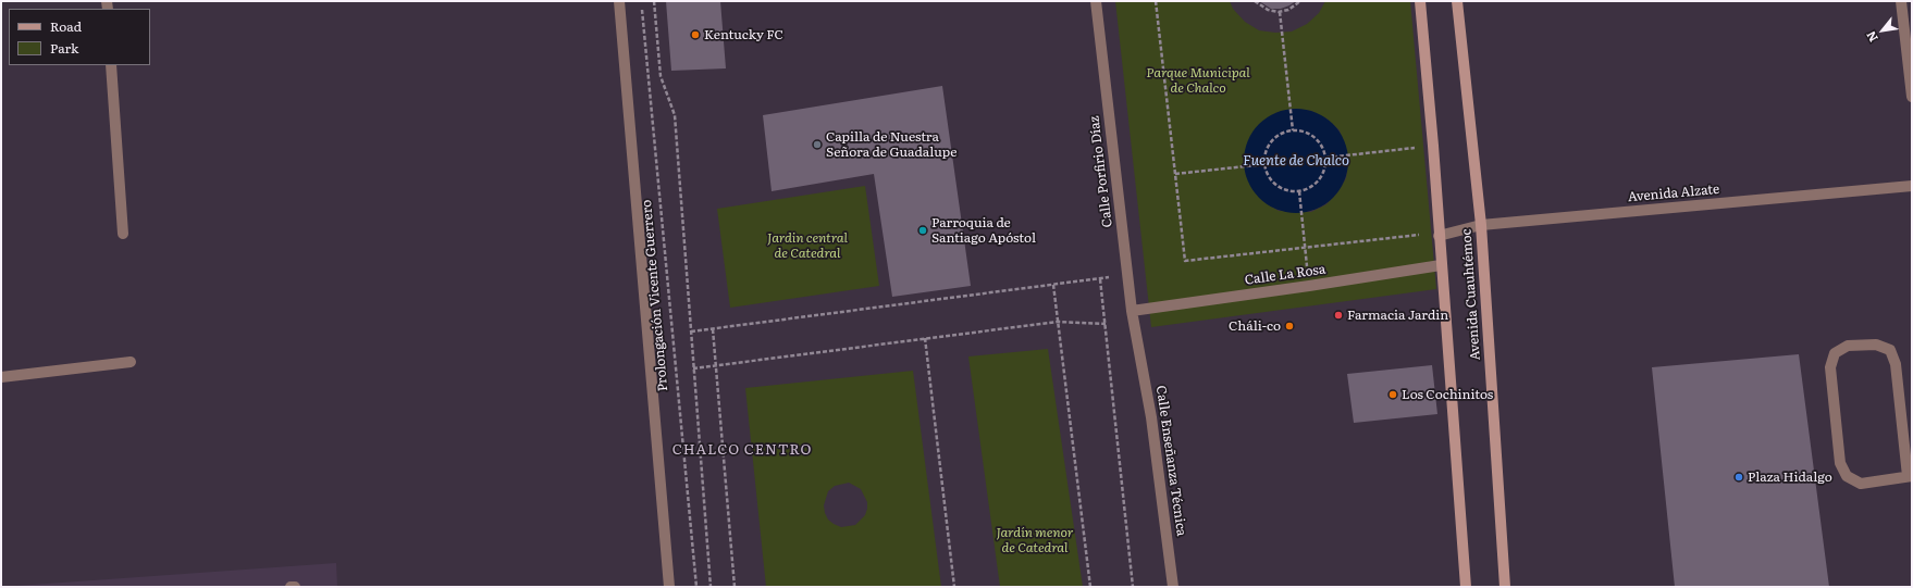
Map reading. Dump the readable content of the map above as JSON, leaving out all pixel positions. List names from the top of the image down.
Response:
{
  "streets": {
    "main road": ["Avenida Cuauhtémoc"],
    "street": [
      "Calle Porfirio Díaz",
      "Avenida Alzate",
      "Calle La Rosa",
      "Prolongación Vicente Guerrero",
      "Calle Enseñanza Técnica"
    ]
  },
  "crossings": [
    ["Calle Porfirio Díaz", "Calle La Rosa"],
    ["Calle Porfirio Díaz", "Calle Enseñanza Técnica"],
    ["Avenida Alzate", "Avenida Cuauhtémoc"]
  ],
  "districts": ["CHALCO CENTRO"],
  "water": ["Fuente de Chalco"],
  "parks": ["Parque Municipal de Chalco", "Jardin central de Catedral", "Jardín menor de Catedral"],
  "places": [
    "Kentucky FC",
    "Capilla de Nuestra Señora de Guadalupe",
    "Parroquia de Santiago Apóstol",
    "Farmacia Jardin",
    "Cháli-co",
    "Los Cochinitos",
    "Plaza Hidalgo"
  ],
  "legend": ["Road", "Park"],
  "north": "bottom left"
}
